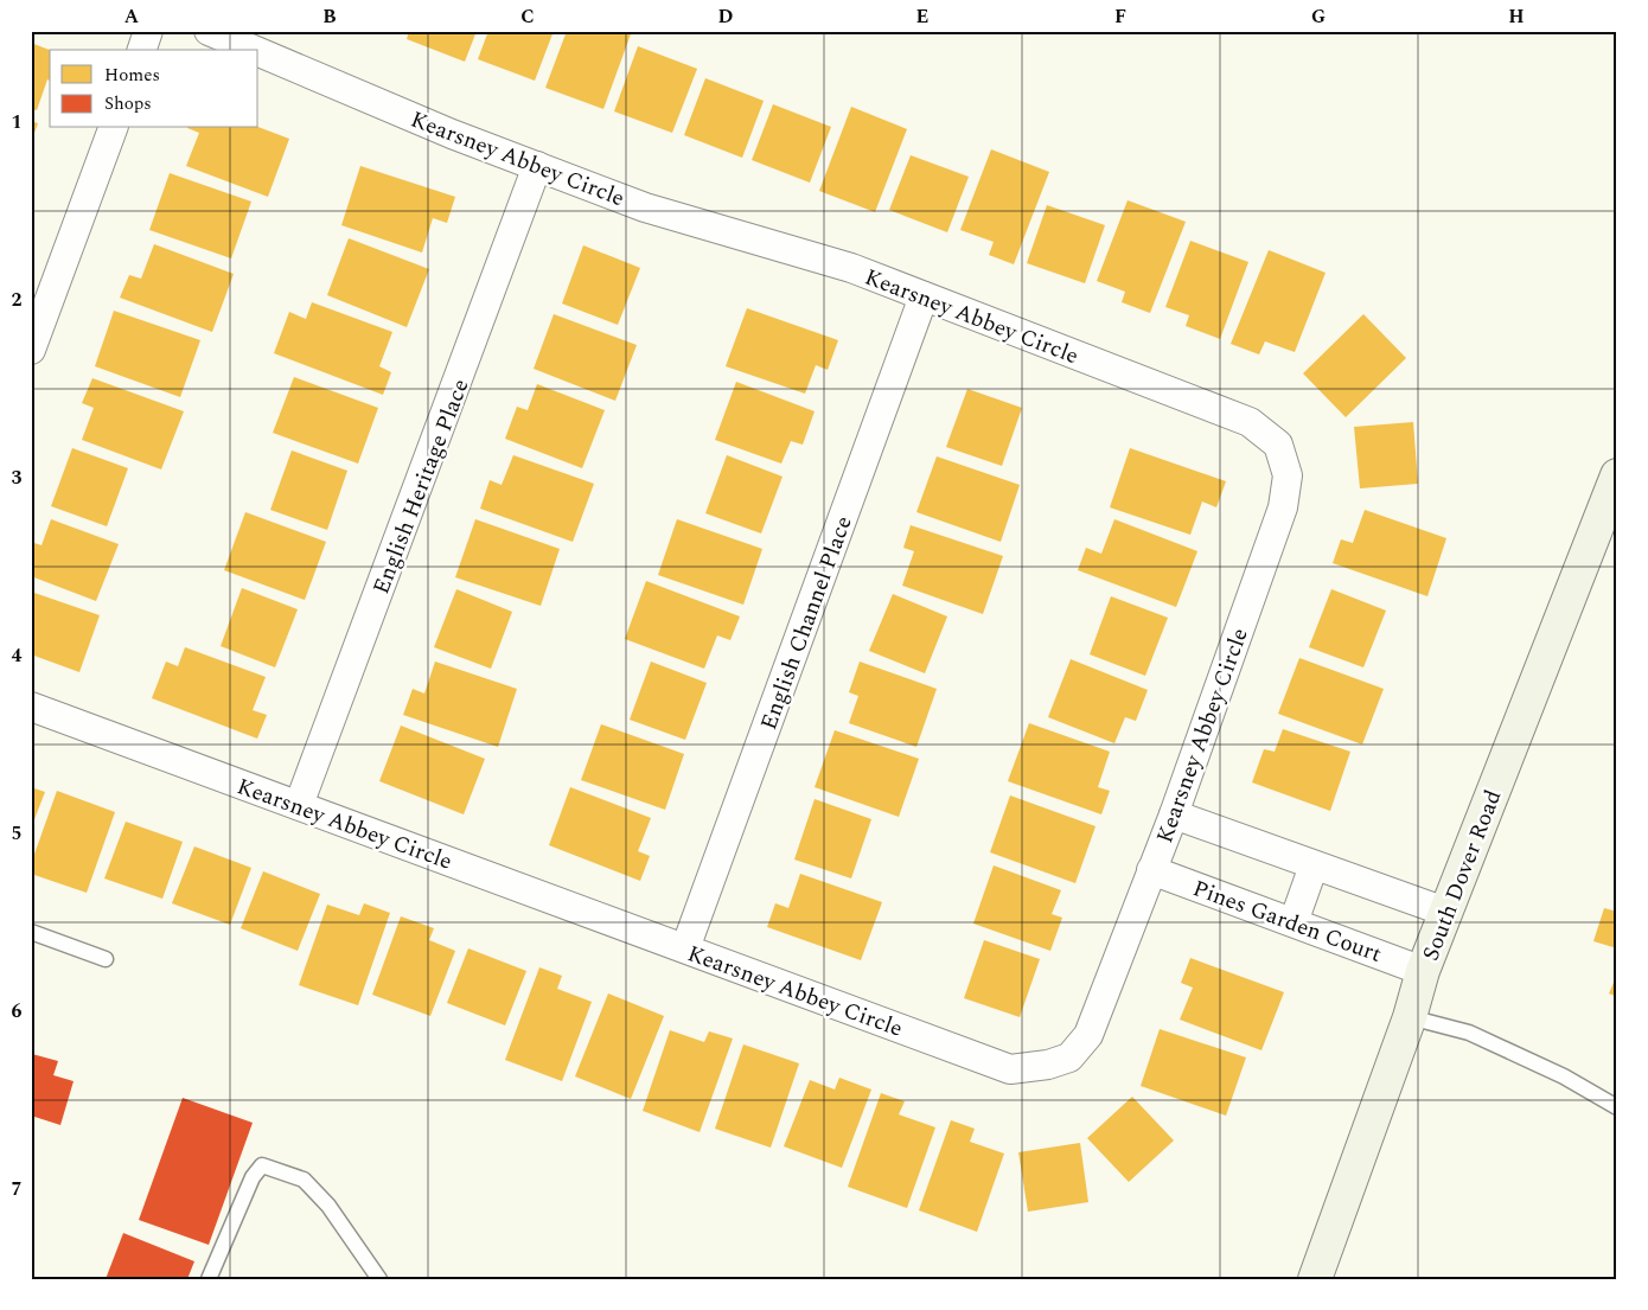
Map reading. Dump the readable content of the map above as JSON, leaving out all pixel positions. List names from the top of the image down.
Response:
{
  "streets": {
    "street": [
      "Kearsney Abbey Circle",
      "English Heritage Place",
      "English Channel Place",
      "South Dover Road",
      "Pines Garden Court"
    ]
  },
  "crossings": [
    ["Kearsney Abbey Circle", "English Heritage Place"],
    ["Kearsney Abbey Circle", "English Channel Place"],
    ["Kearsney Abbey Circle", "Pines Garden Court"],
    ["South Dover Road", "Pines Garden Court"]
  ],
  "legend": ["Homes", "Shops"],
  "grid": {
    "columns": [
      "A",
      "B",
      "C",
      "D",
      "E",
      "F",
      "G",
      "H"
    ],
    "rows": [
      "1",
      "2",
      "3",
      "4",
      "5",
      "6",
      "7"
    ]
  }
}
